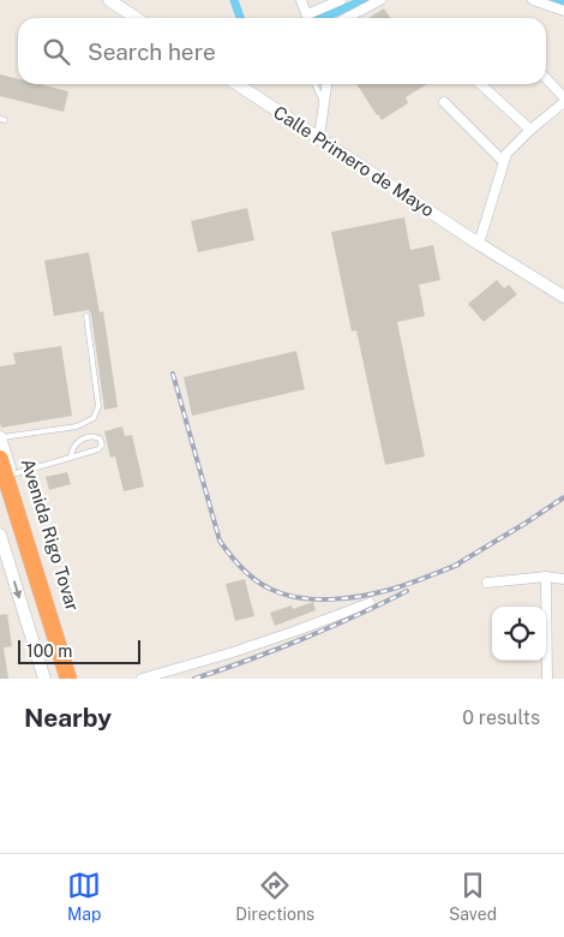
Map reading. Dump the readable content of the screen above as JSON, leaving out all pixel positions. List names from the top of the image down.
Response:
{
  "streets": {
    "highway": ["Avenida Rigo Tovar"],
    "main road": ["Calle Primero de Mayo"]
  },
  "scale_bar": "100 m",
  "page": {
    "search": "Search here",
    "scale": "100 m",
    "heading": ["Nearby", "0 results"],
    "nav": ["Map", "Directions", "Saved"]
  }
}
